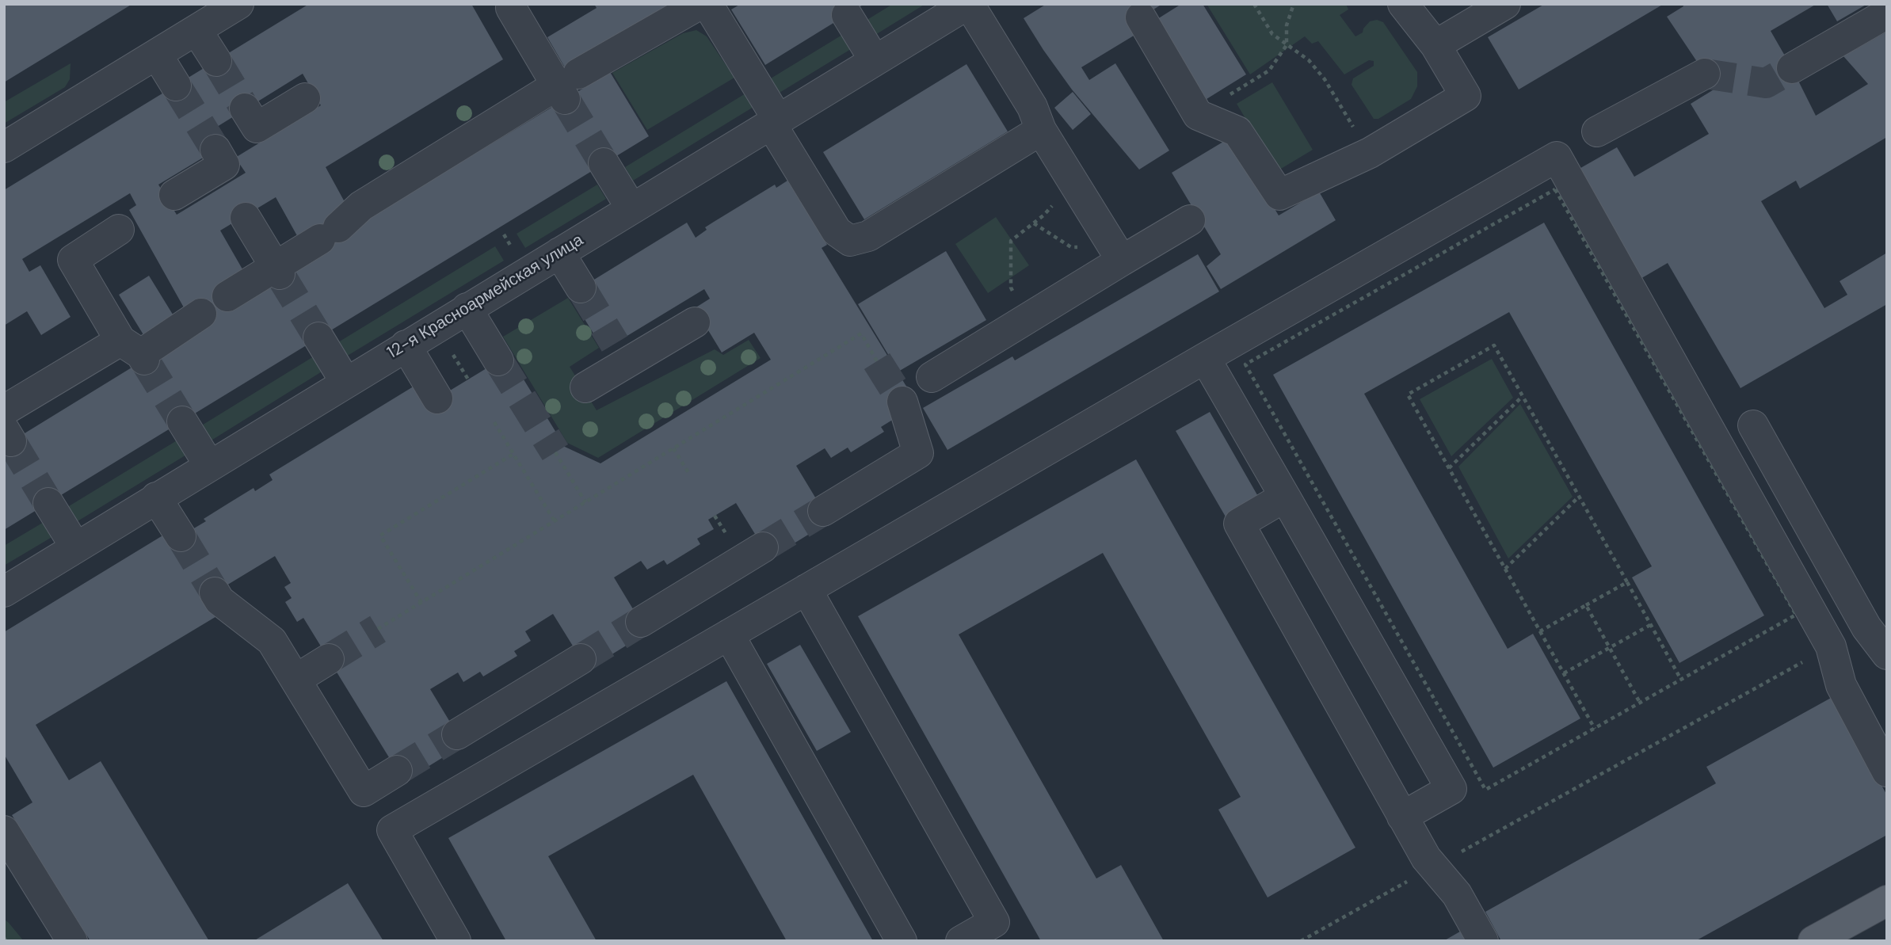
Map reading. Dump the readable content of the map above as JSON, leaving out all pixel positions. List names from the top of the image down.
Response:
{
  "streets": {
    "street": ["12-я Красноармейская улица"]
  }
}
